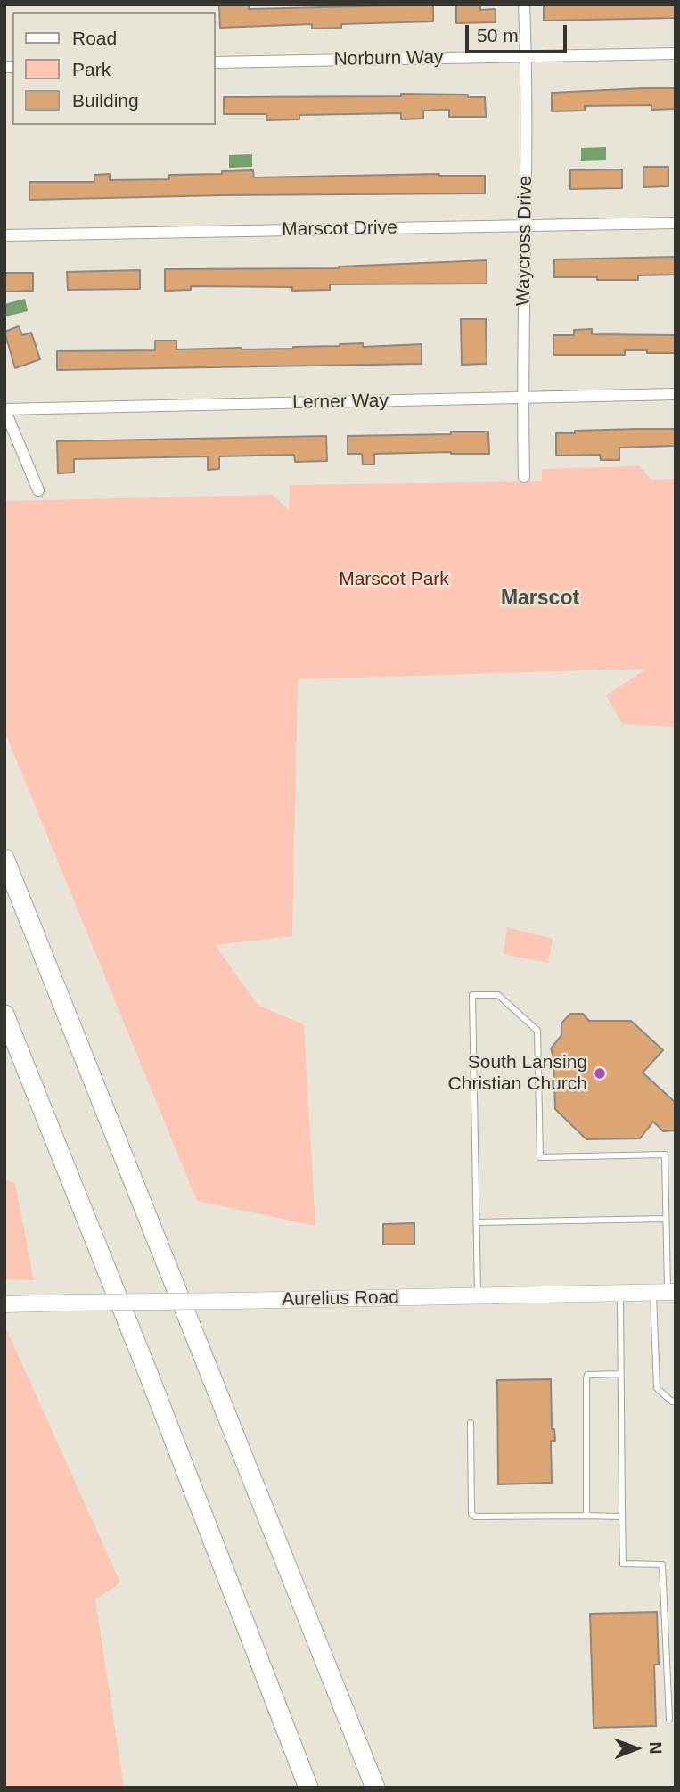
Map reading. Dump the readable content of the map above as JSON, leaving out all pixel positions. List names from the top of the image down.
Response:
{
  "streets": {
    "street": [
      "Norburn Way",
      "Marscot Drive",
      "Waycross Drive",
      "Lerner Way",
      "Aurelius Road"
    ]
  },
  "crossings": [
    ["Norburn Way", "Waycross Drive"],
    ["Marscot Drive", "Waycross Drive"],
    ["Waycross Drive", "Lerner Way"]
  ],
  "districts": ["Marscot"],
  "parks": ["Marscot Park"],
  "places": ["South Lansing Christian Church"],
  "legend": ["Road", "Park", "Building"],
  "scale_bar": "50 m",
  "north": "right"
}
